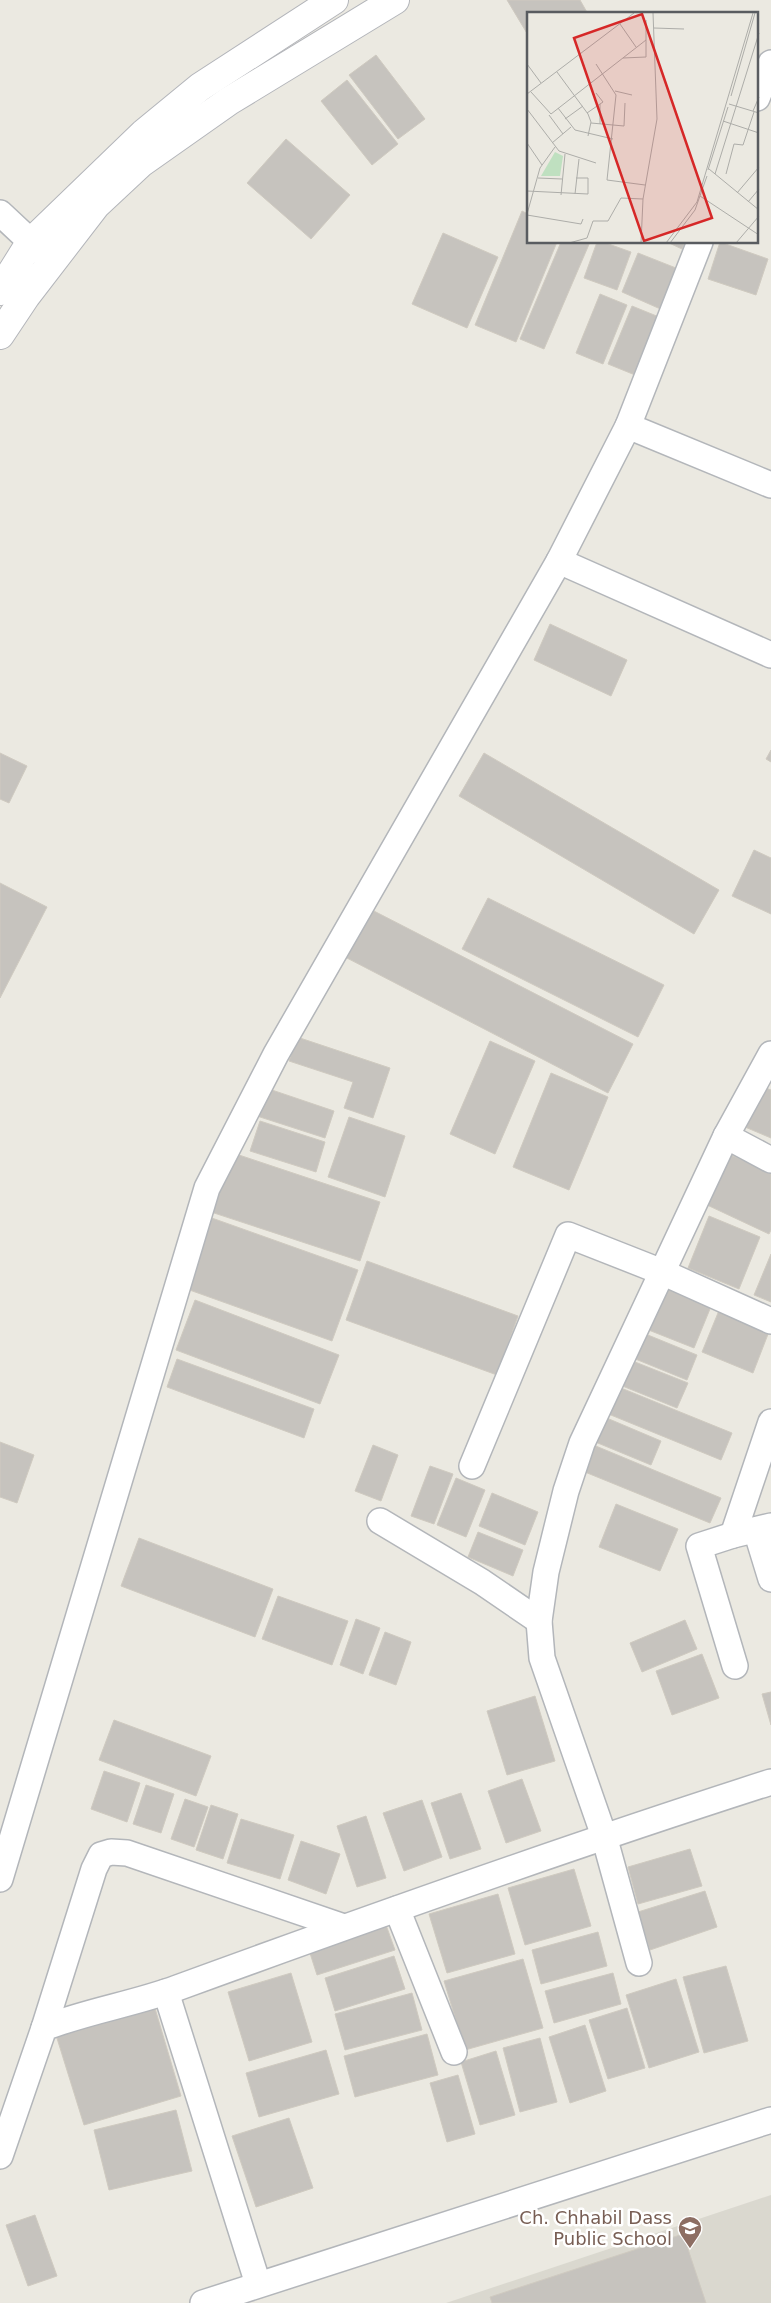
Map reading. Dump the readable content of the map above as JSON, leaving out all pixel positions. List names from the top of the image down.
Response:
{
  "places": {
    "school or university": ["Ch. Chhabil Dass Public School"]
  }
}
